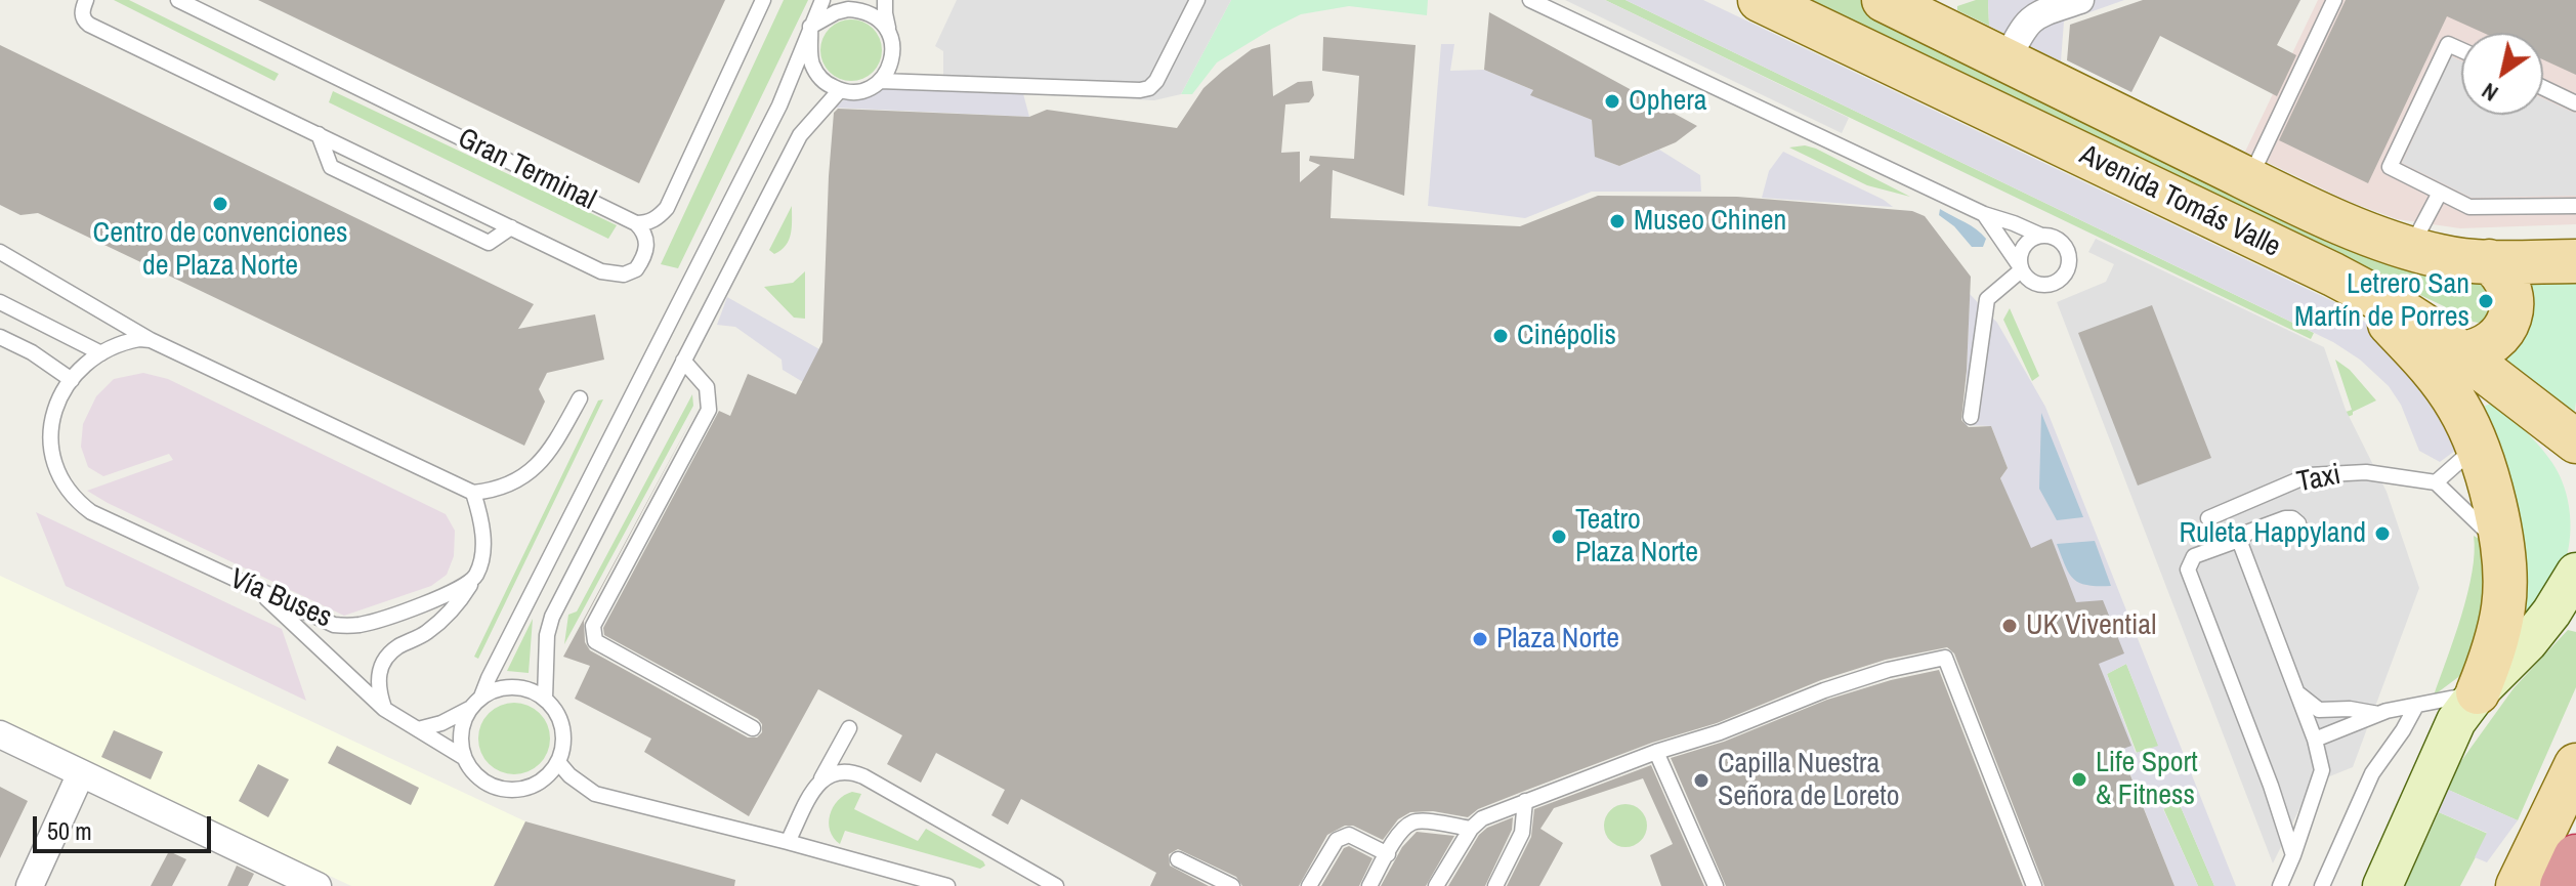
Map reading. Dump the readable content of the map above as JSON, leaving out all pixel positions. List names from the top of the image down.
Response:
{
  "streets": {
    "main road": ["Avenida Tomás Valle"],
    "lane": ["Gran Terminal", "Taxi", "Vía Buses"]
  },
  "places": [
    "Ophera",
    "Centro de convenciones de Plaza Norte",
    "Museo Chinen",
    "Letrero San Martín de Porres",
    "Cinépolis",
    "Ruleta Happyland",
    "Teatro Plaza Norte",
    "UK Vivential",
    "Plaza Norte",
    "Life Sport & Fitness",
    "Capilla Nuestra Señora de Loreto"
  ],
  "scale_bar": "50 m",
  "north": "bottom left"
}
